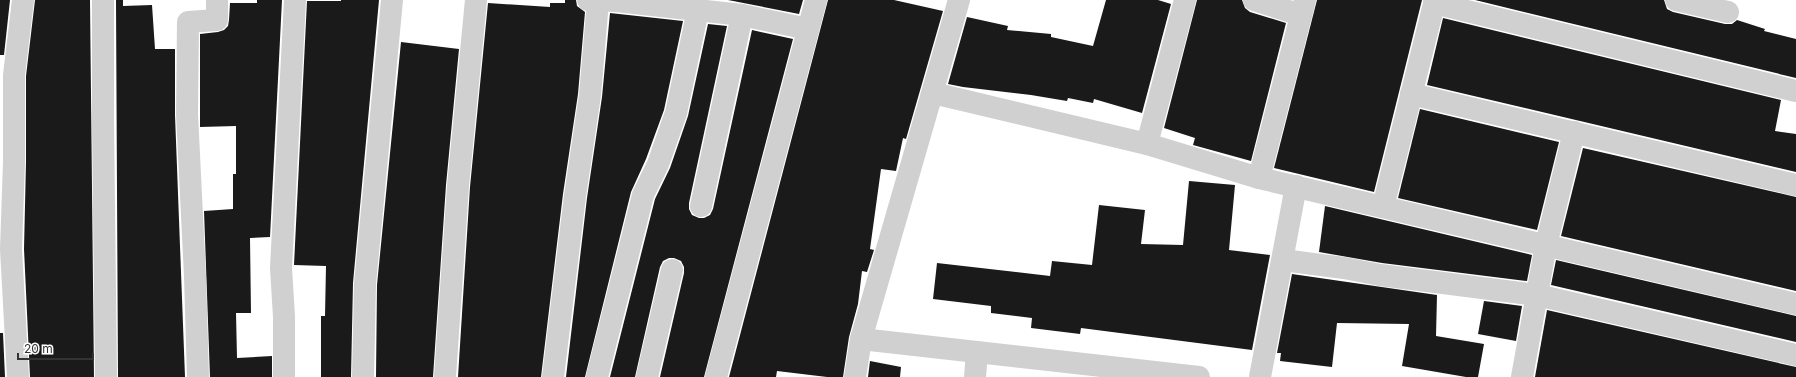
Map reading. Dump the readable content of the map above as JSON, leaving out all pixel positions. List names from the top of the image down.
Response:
{
  "scale_bar": "20 m"
}
